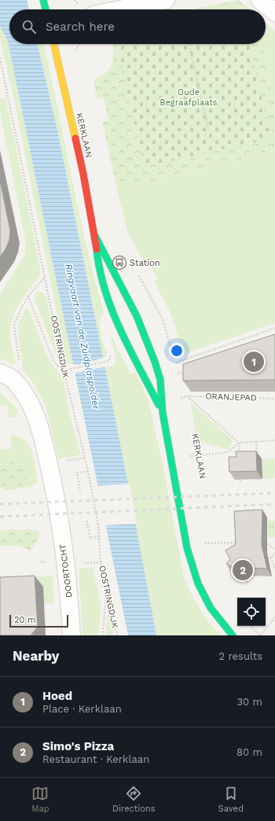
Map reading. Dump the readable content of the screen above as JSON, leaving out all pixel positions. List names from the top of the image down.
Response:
{
  "streets": {
    "street": ["KERKLAAN", "DOORTOCHT"],
    "path": ["OOSTRINGDIJK", "ORANJEPAD"]
  },
  "water": ["Ringvaart van de Zuidplaspolder"],
  "parks": ["Oude Begraafplaats"],
  "places": {
    "bus stop": ["Station"]
  },
  "scale_bar": "20 m",
  "page": {
    "search": "Search here",
    "pins": ["1", "2"],
    "scale": "20 m",
    "heading": ["Nearby", "2 results"],
    "list": [
      {
        "mark": "1",
        "name": "Hoed",
        "note": "Place · Kerklaan",
        "value": "30 m"
      },
      {
        "mark": "2",
        "name": "Simo's Pizza",
        "note": "Restaurant · Kerklaan",
        "value": "80 m"
      }
    ],
    "nav": ["Map", "Directions", "Saved"]
  }
}
